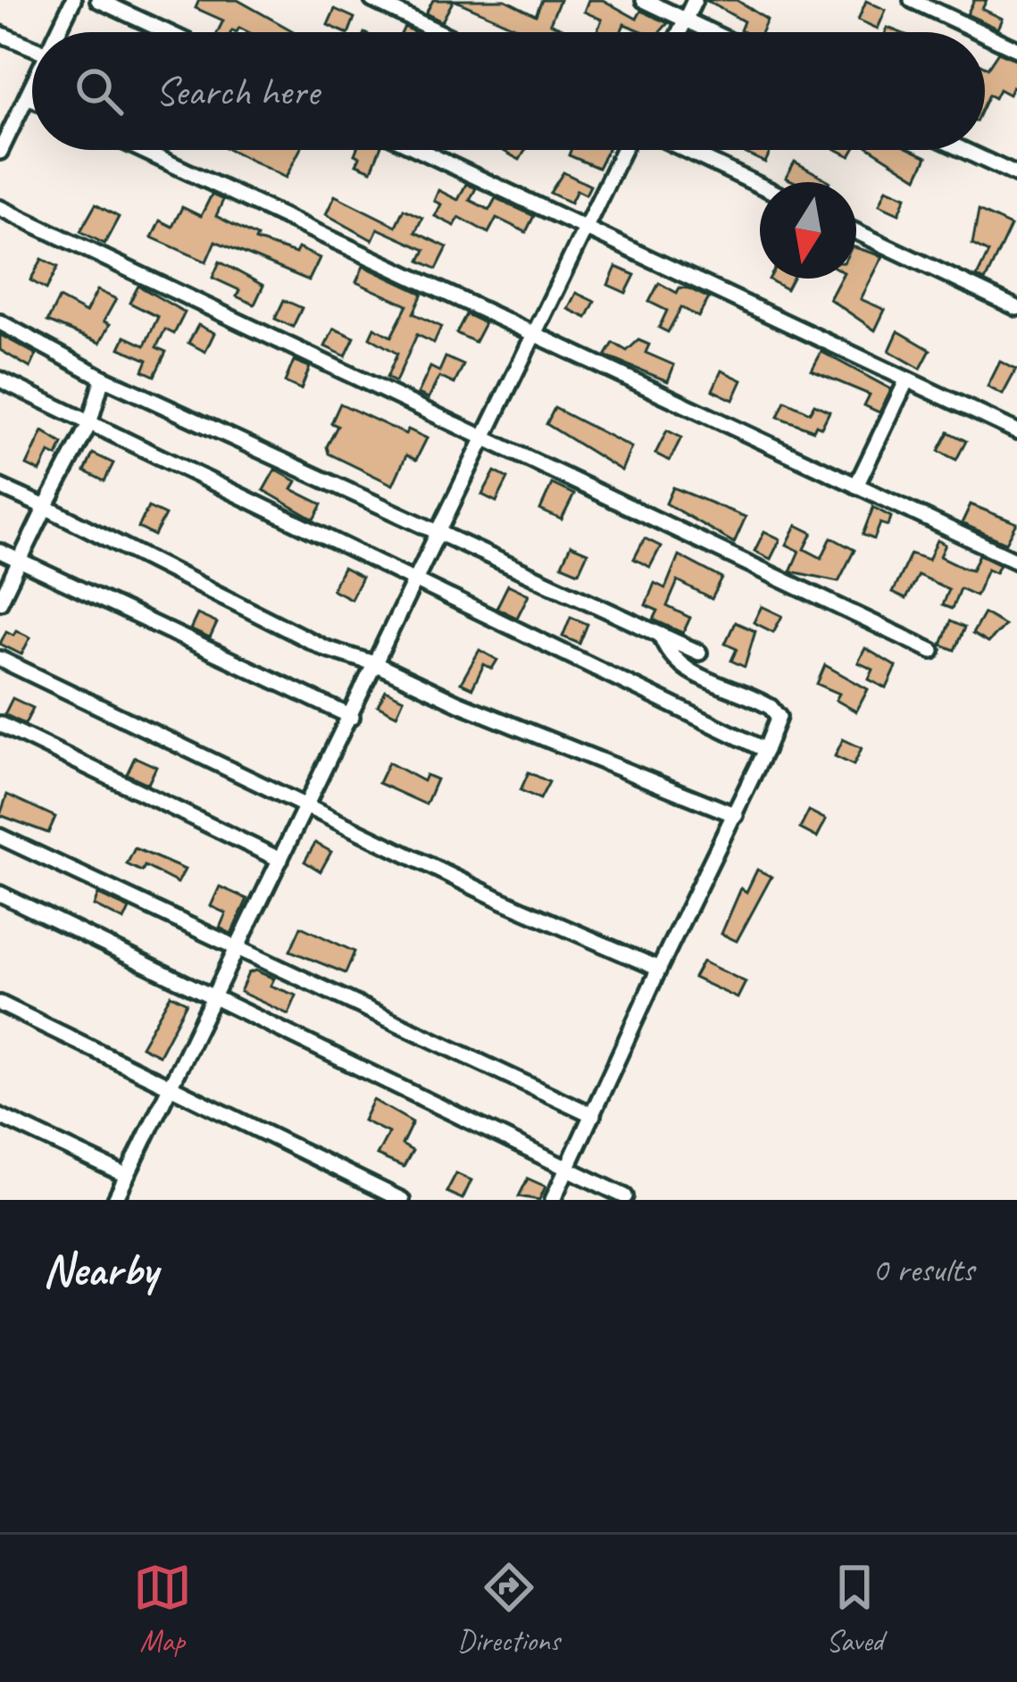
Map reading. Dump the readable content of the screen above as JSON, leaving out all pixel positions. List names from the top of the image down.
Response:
{
  "north": "bottom",
  "page": {
    "search": "Search here",
    "heading": ["Nearby", "0 results"],
    "nav": ["Map", "Directions", "Saved"]
  }
}
